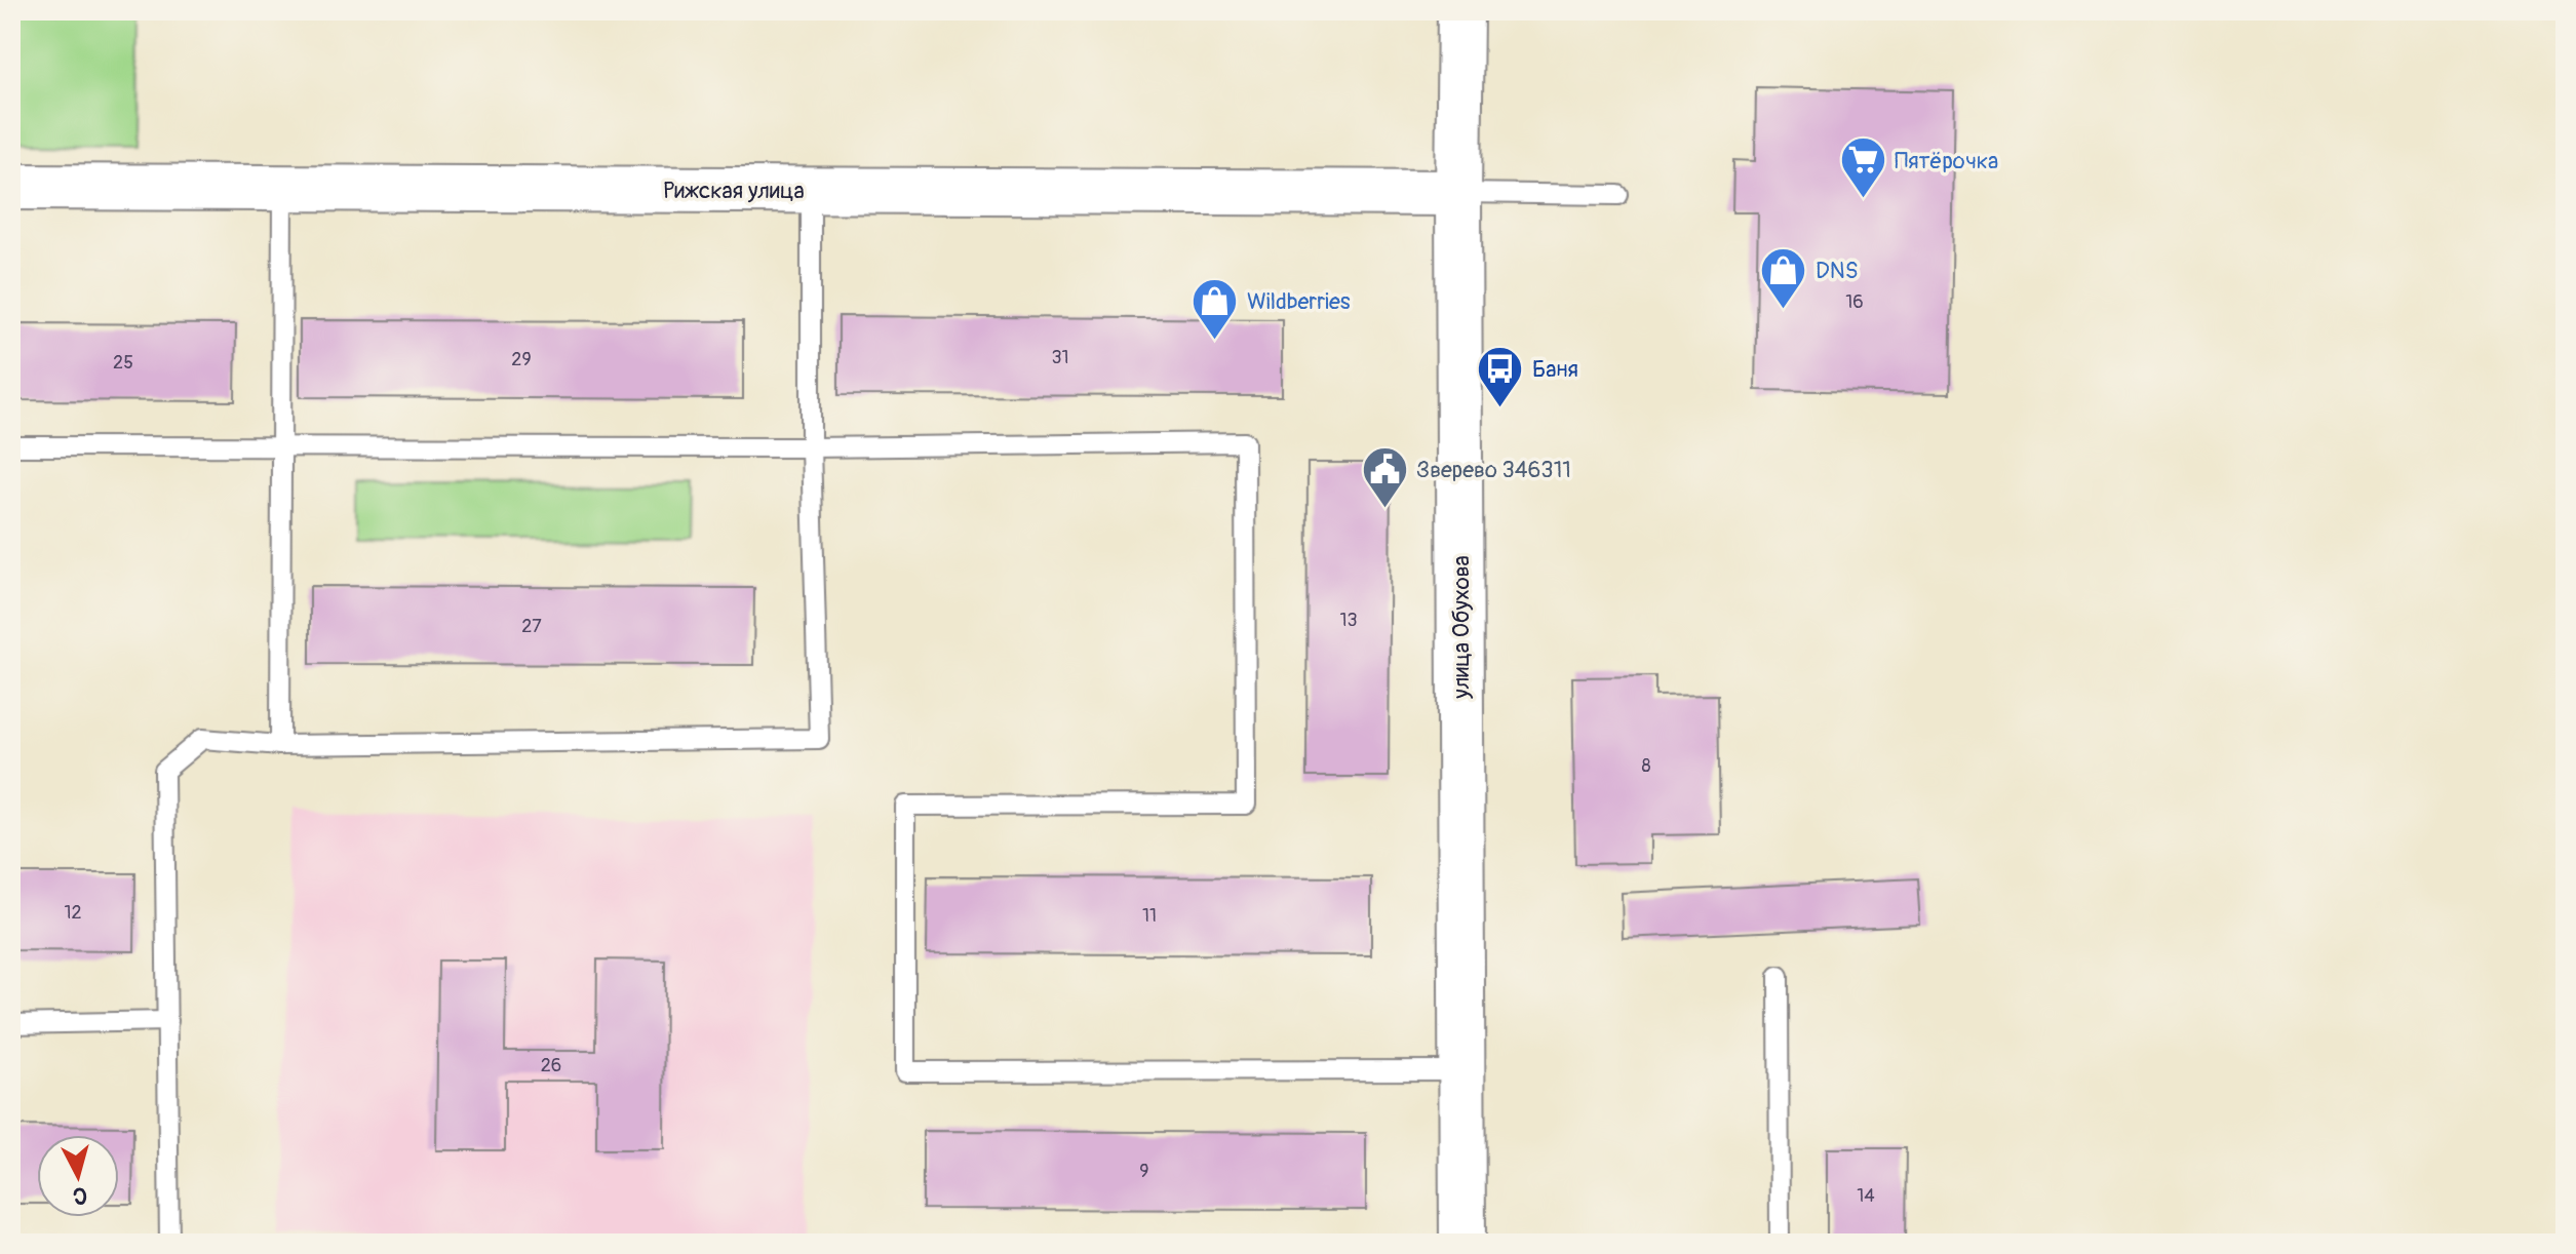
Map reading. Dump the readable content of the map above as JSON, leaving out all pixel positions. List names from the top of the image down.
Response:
{
  "streets": {
    "street": ["Рижская улица", "улица Обухова"]
  },
  "crossings": [
    ["Рижская улица", "улица Обухова"]
  ],
  "places": {
    "supermarket": ["Пятёрочка"],
    "shop": ["DNS", "Wildberries"],
    "bus stop": ["Баня"],
    "public building": ["Зверево 346311"]
  },
  "house_numbers": [
    "16",
    "31",
    "29",
    "25",
    "13",
    "27",
    "8",
    "12",
    "11",
    "26",
    "9",
    "14"
  ],
  "north": "bottom"
}
